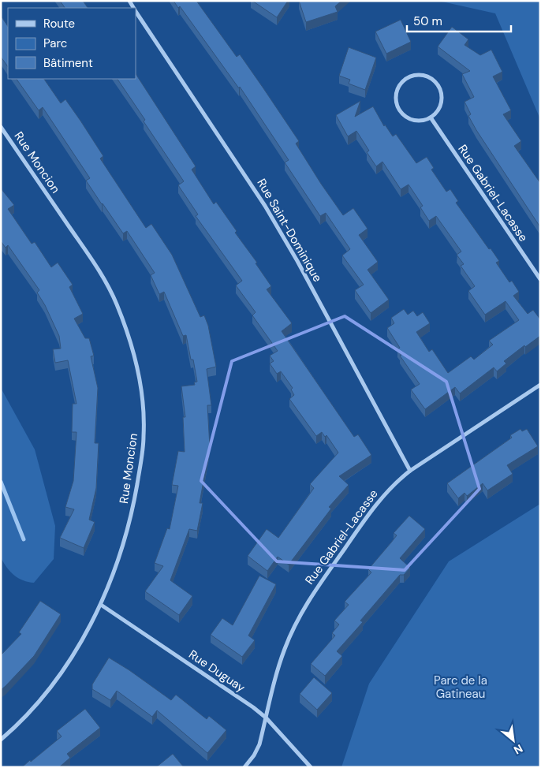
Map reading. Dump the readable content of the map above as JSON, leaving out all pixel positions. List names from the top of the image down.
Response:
{
  "streets": {
    "street": [
      "Rue Moncion",
      "Rue Gabriel-Lacasse",
      "Rue Saint-Dominique",
      "Rue Duguay"
    ]
  },
  "crossings": [
    ["Rue Moncion", "Rue Duguay"],
    ["Rue Gabriel-Lacasse", "Rue Saint-Dominique"],
    ["Rue Gabriel-Lacasse", "Rue Duguay"]
  ],
  "parks": ["Parc de la Gatineau"],
  "legend": ["Route", "Parc", "Bâtiment"],
  "scale_bar": "50 m",
  "north": "bottom right"
}
